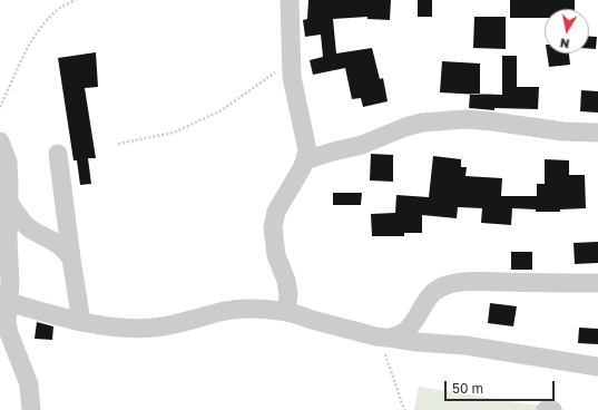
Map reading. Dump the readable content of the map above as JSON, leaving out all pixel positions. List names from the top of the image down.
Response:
{
  "scale_bar": "50 m",
  "north": "bottom"
}
